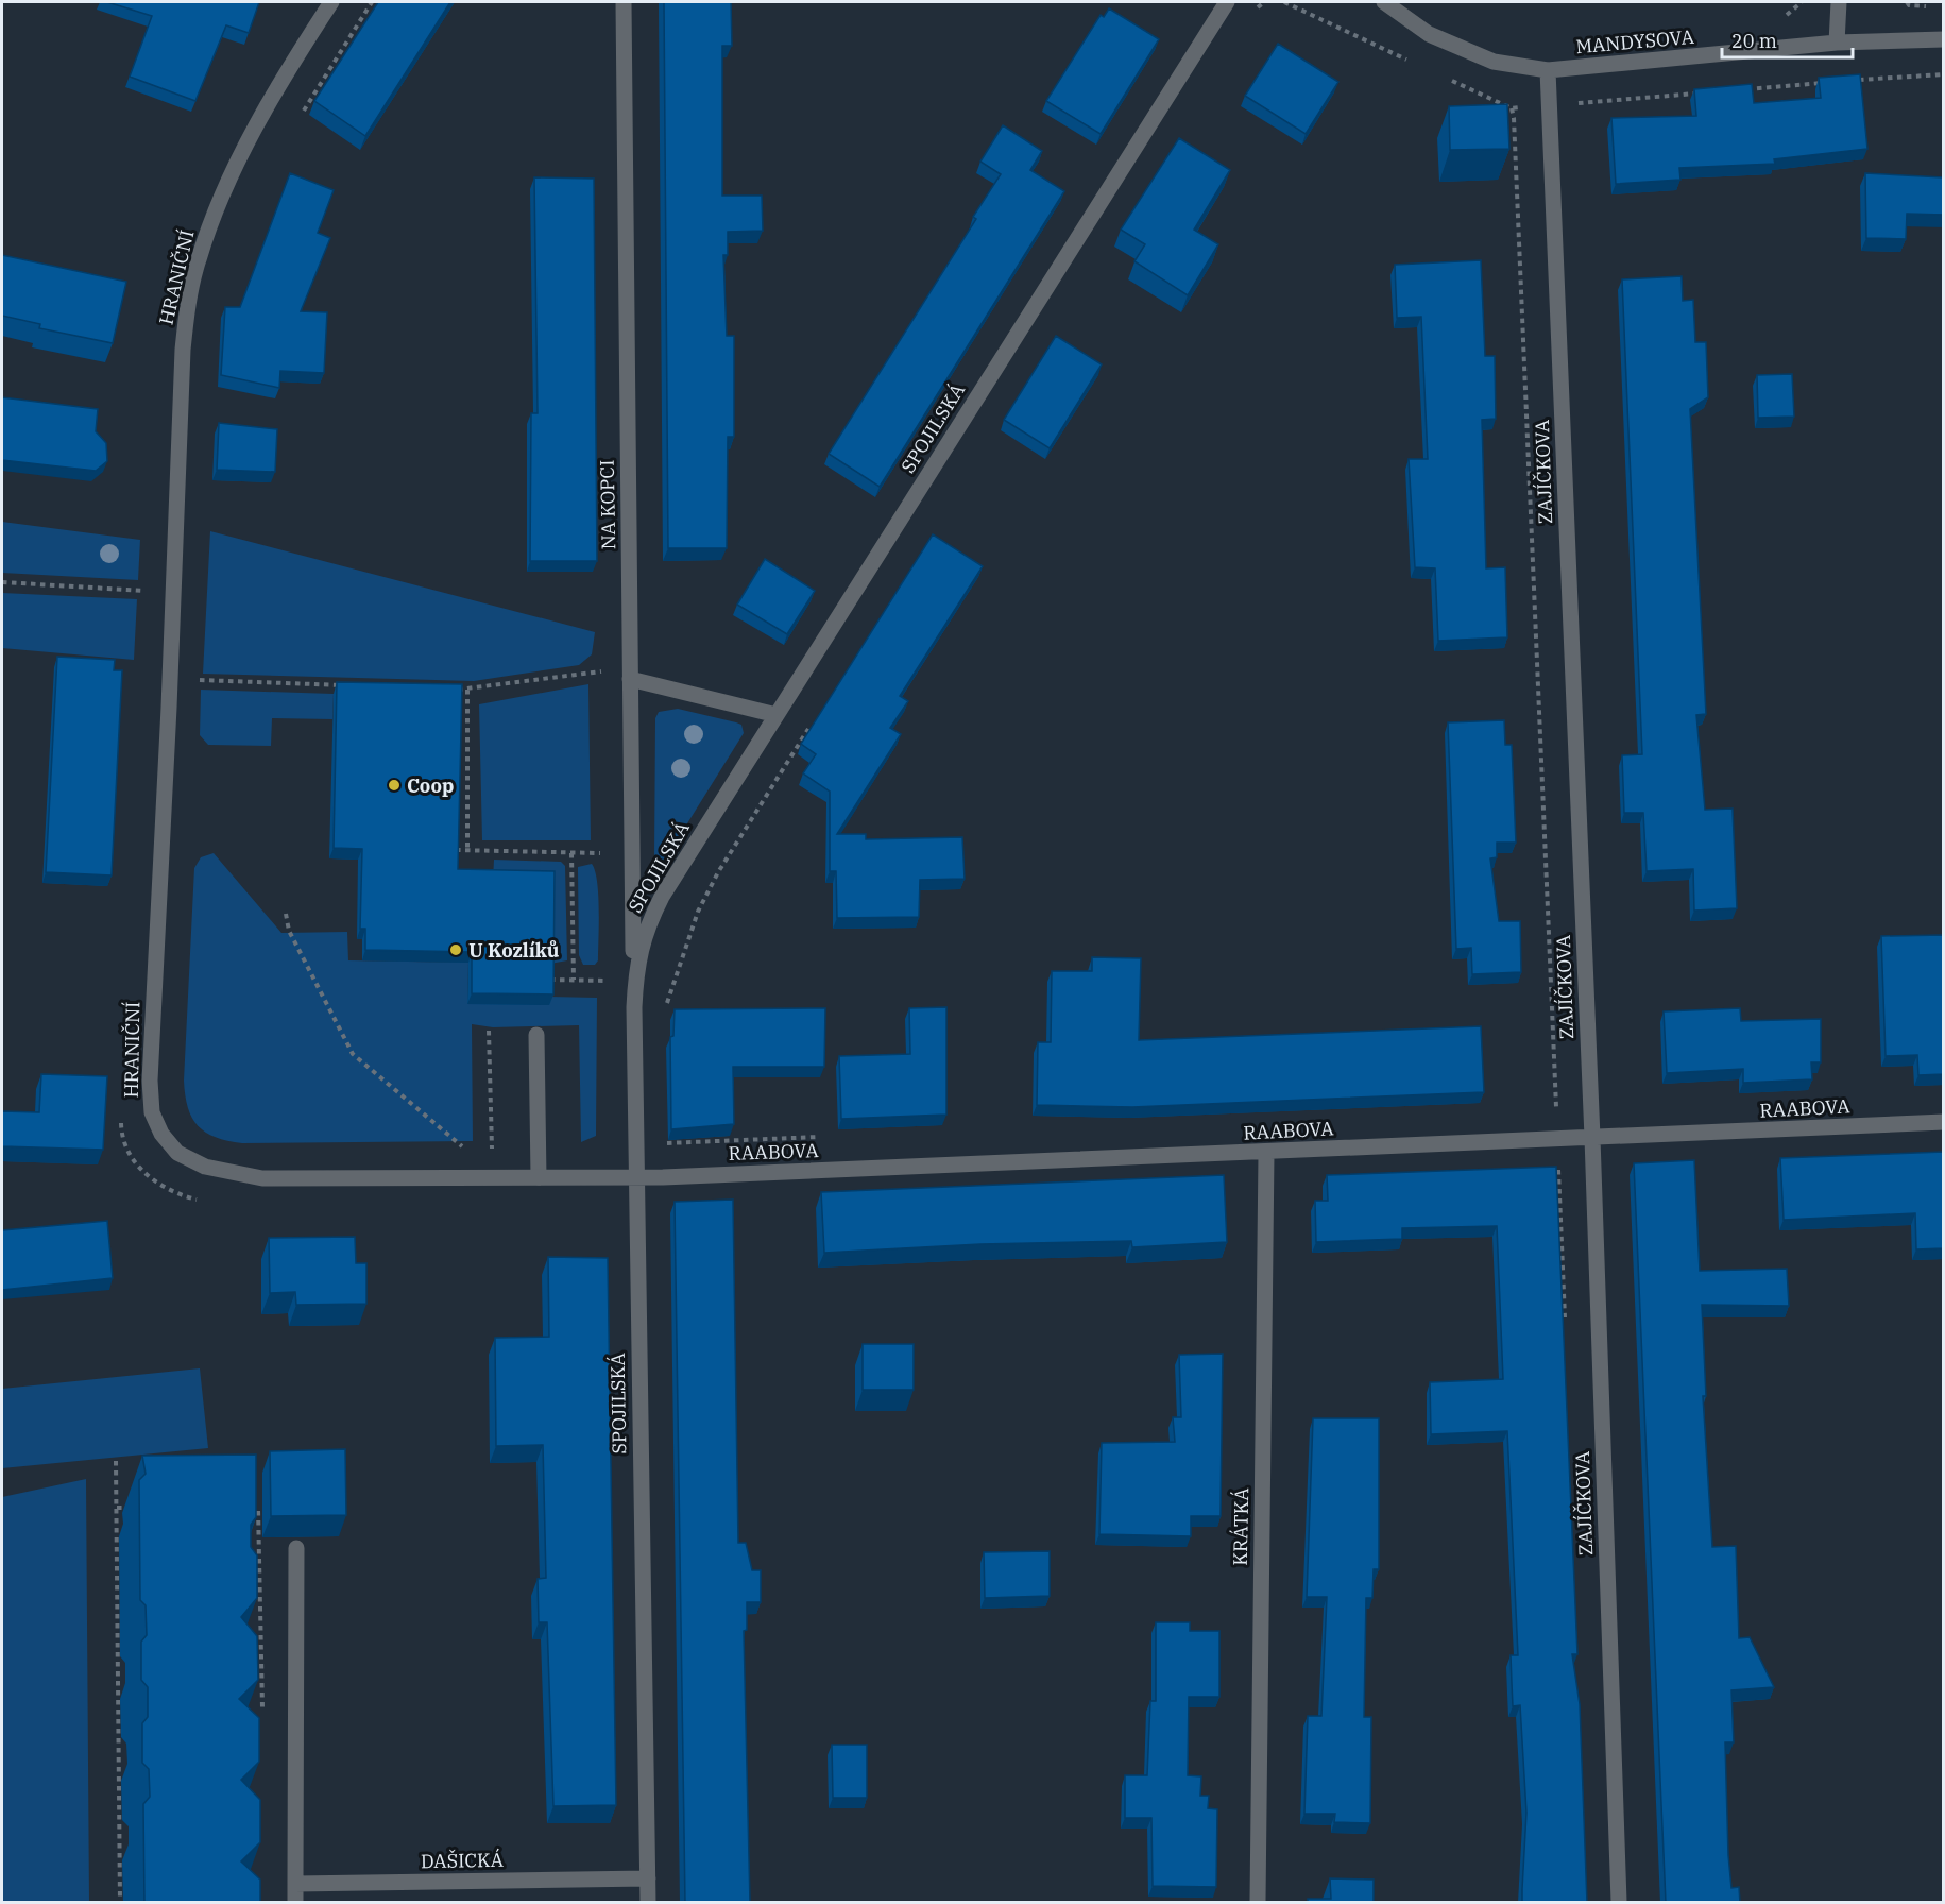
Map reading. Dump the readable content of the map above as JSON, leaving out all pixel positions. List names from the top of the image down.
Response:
{
  "streets": {
    "street": [
      "MANDYSOVA",
      "HRANIČNÍ",
      "SPOJILSKÁ",
      "ZAJÍČKOVA",
      "NA KOPCI",
      "RAABOVA",
      "KRÁTKÁ",
      "DAŠICKÁ"
    ]
  },
  "crossings": [
    ["MANDYSOVA", "ZAJÍČKOVA"],
    ["HRANIČNÍ", "SPOJILSKÁ"],
    ["HRANIČNÍ", "RAABOVA"],
    ["SPOJILSKÁ", "NA KOPCI"],
    ["SPOJILSKÁ", "RAABOVA"],
    ["SPOJILSKÁ", "DAŠICKÁ"],
    ["ZAJÍČKOVA", "RAABOVA"],
    ["RAABOVA", "KRÁTKÁ"]
  ],
  "places": ["Coop", "U Kozlíků"],
  "scale_bar": "20 m"
}
